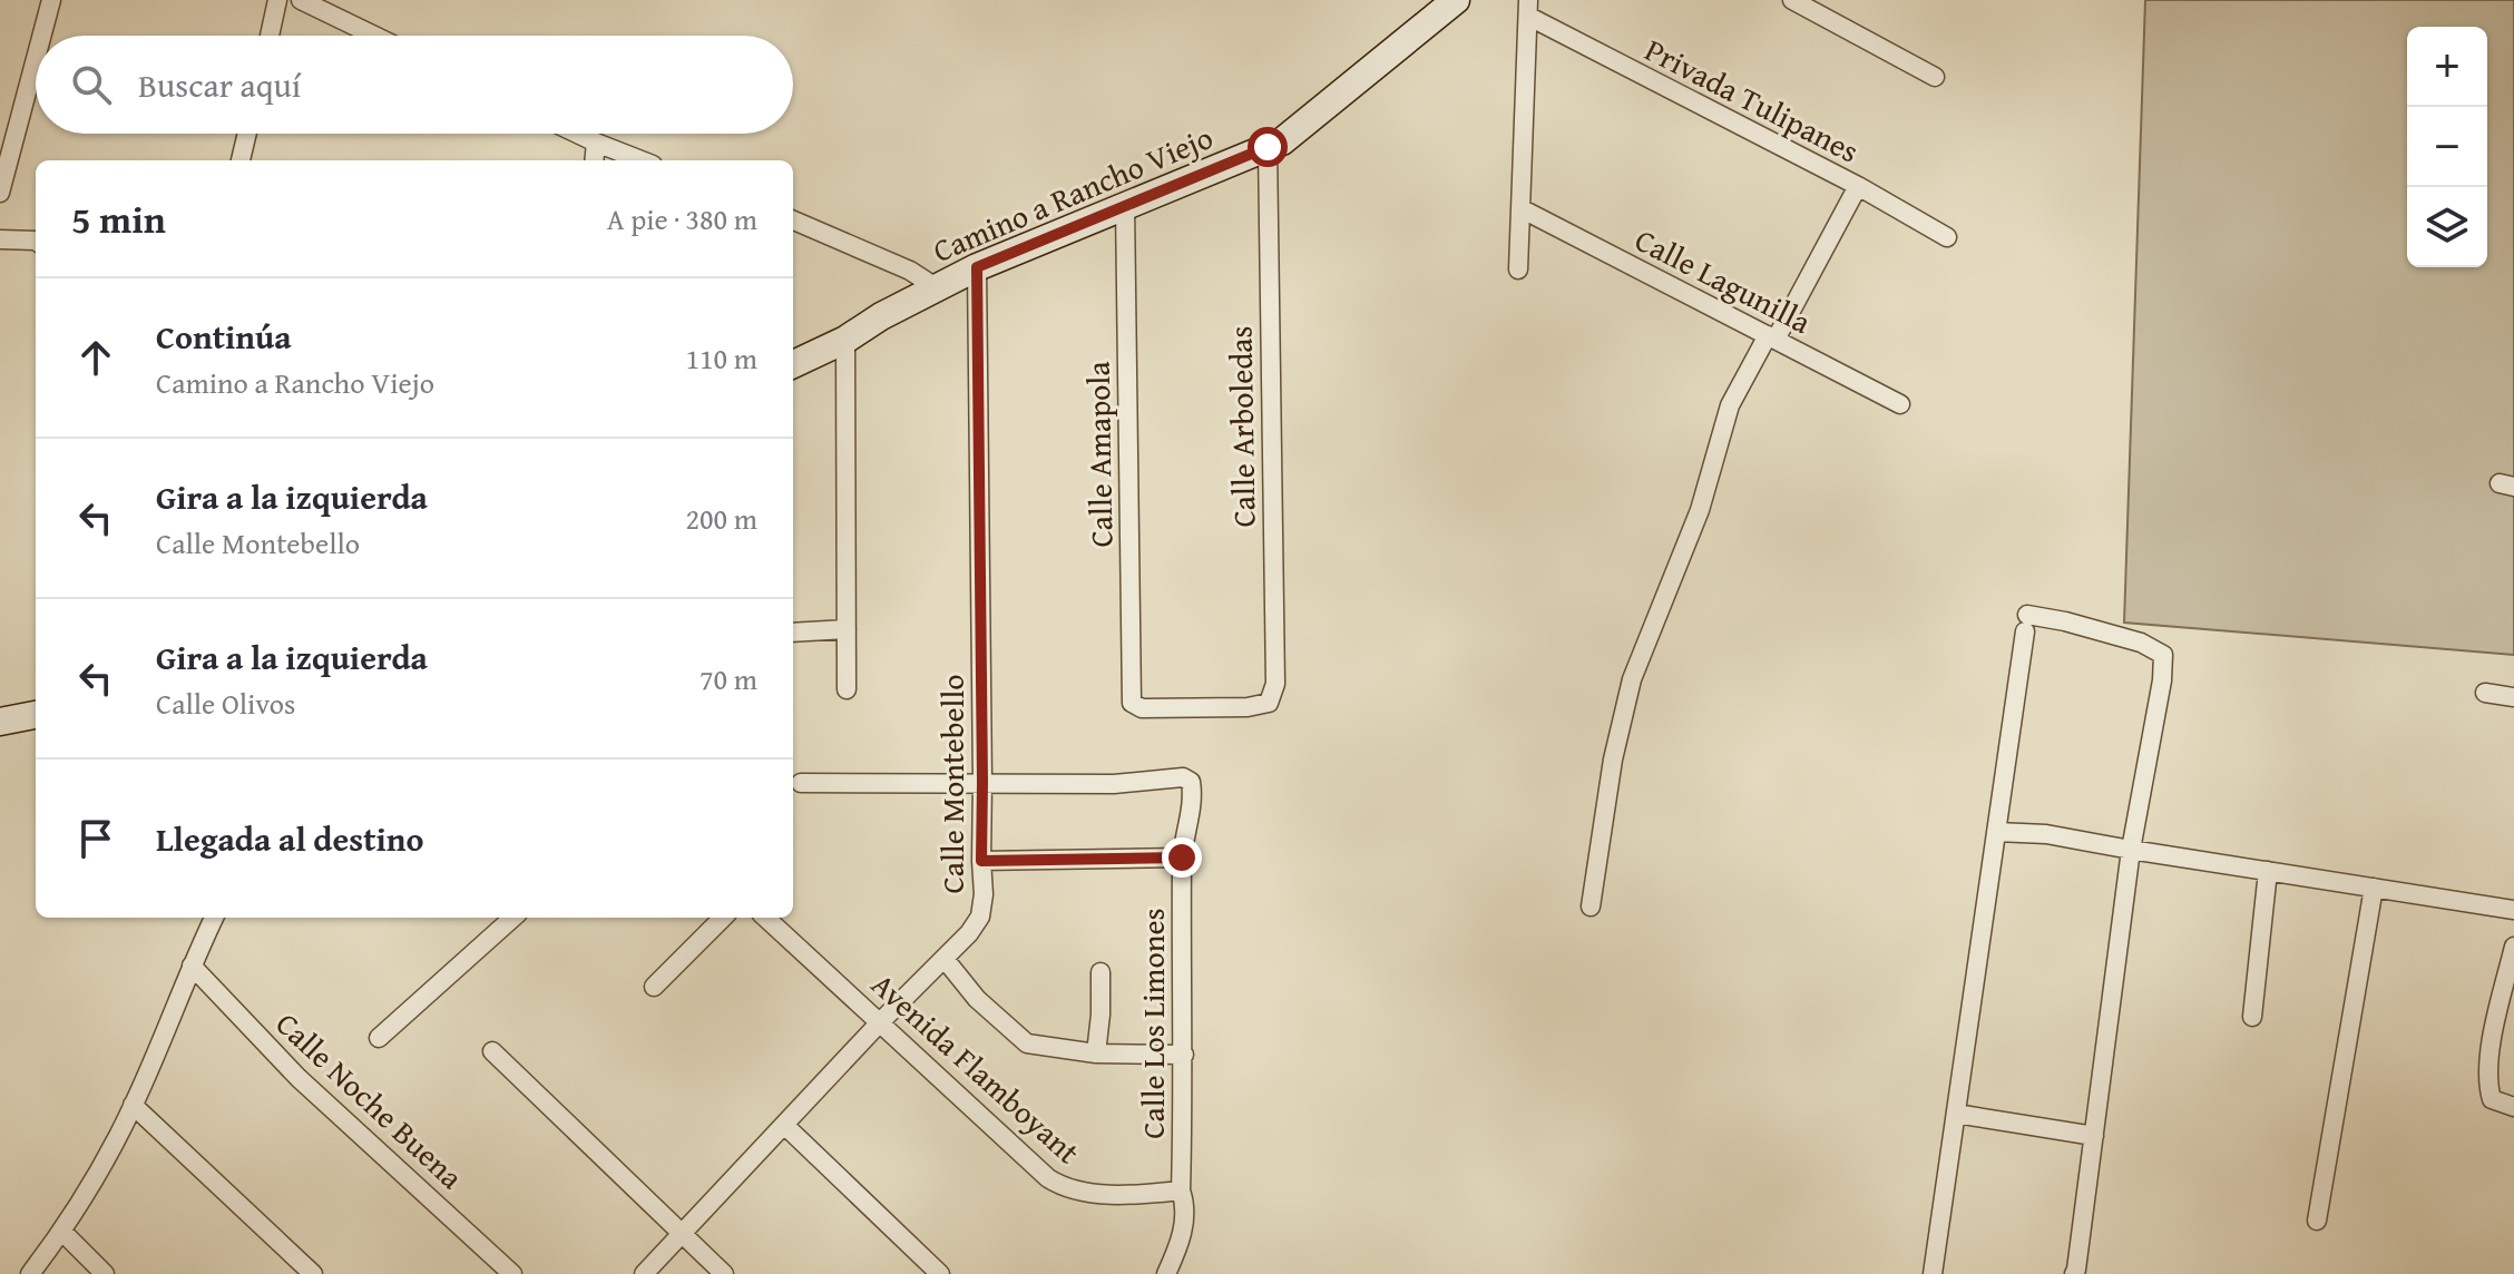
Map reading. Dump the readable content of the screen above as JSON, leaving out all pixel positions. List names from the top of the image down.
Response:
{
  "streets": {
    "street": [
      "Privada Tulipanes",
      "Camino a Rancho Viejo",
      "Calle Lagunilla",
      "Calle Arboledas",
      "Calle Amapola",
      "Calle Montebello",
      "Calle Los Limones",
      "Avenida Flamboyant",
      "Calle Noche Buena"
    ]
  },
  "crossings": [
    ["Camino a Rancho Viejo", "Calle Arboledas"],
    ["Camino a Rancho Viejo", "Calle Amapola"],
    ["Camino a Rancho Viejo", "Calle Montebello"],
    ["Calle Arboledas", "Calle Amapola"],
    ["Calle Montebello", "Calle Los Limones"],
    ["Calle Montebello", "Avenida Flamboyant"],
    ["Calle Los Limones", "Avenida Flamboyant"]
  ],
  "page": {
    "map_buttons": ["+", "−"],
    "search": "Buscar aquí",
    "heading": ["5 min", "A pie · 380 m"],
    "list": [
      ["Continúa", "Camino a Rancho Viejo", "110 m"],
      ["Gira a la izquierda", "Calle Montebello", "200 m"],
      ["Gira a la izquierda", "Calle Olivos", "70 m"],
      "Llegada al destino"
    ]
  }
}
